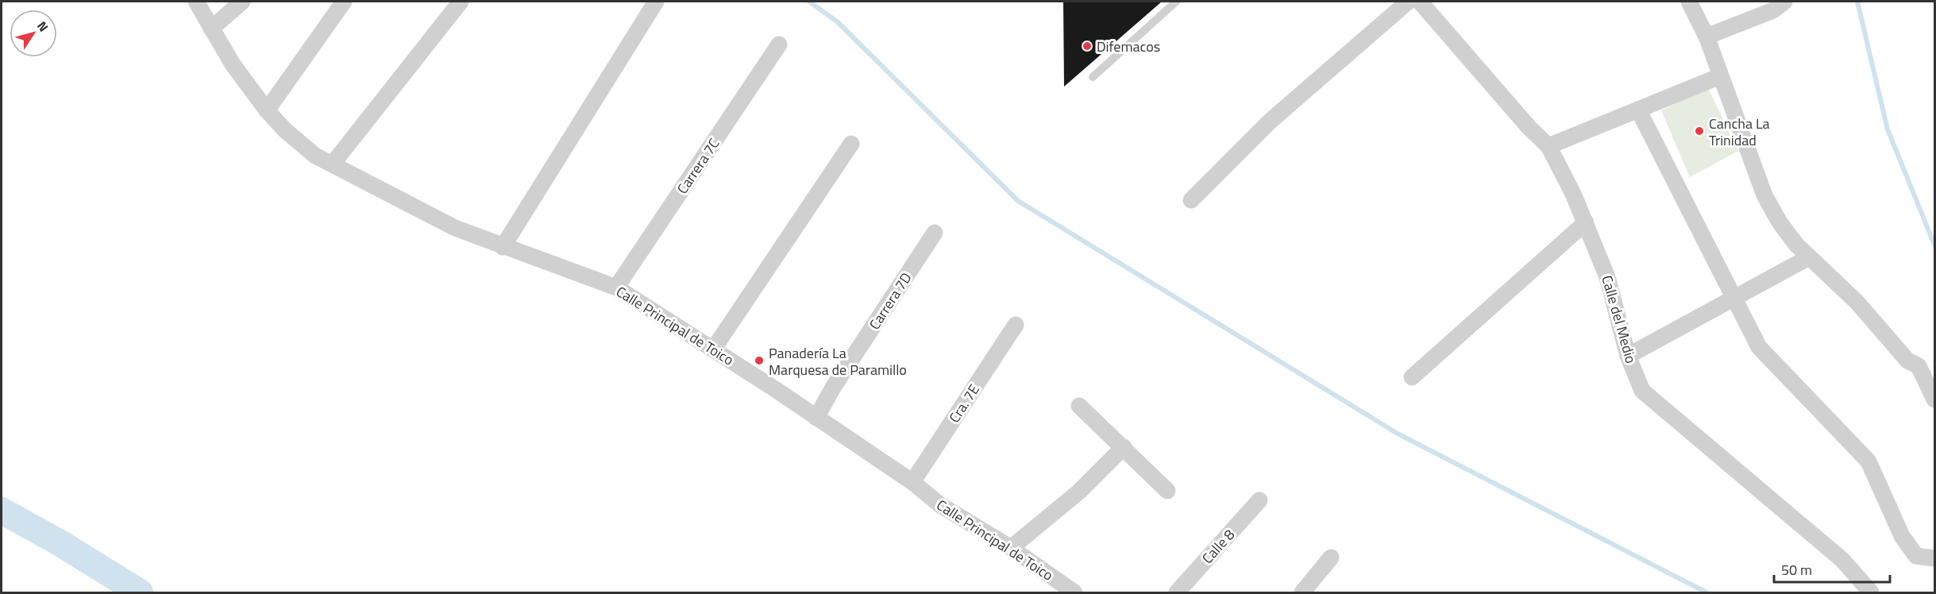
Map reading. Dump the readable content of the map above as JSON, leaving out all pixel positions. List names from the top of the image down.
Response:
{
  "streets": {
    "street": [
      "Carrera 7C",
      "Carrera 7D",
      "Calle del Medio",
      "Calle Principal de Toico",
      "Cra. 7E",
      "Calle 8"
    ]
  },
  "crossings": [
    ["Carrera 7C", "Calle Principal de Toico"],
    ["Carrera 7D", "Calle Principal de Toico"],
    ["Calle Principal de Toico", "Cra. 7E"]
  ],
  "places": ["Difemacos", "Cancha La Trinidad", "Panadería La Marquesa de Paramillo"],
  "scale_bar": "50 m",
  "north": "top right"
}
